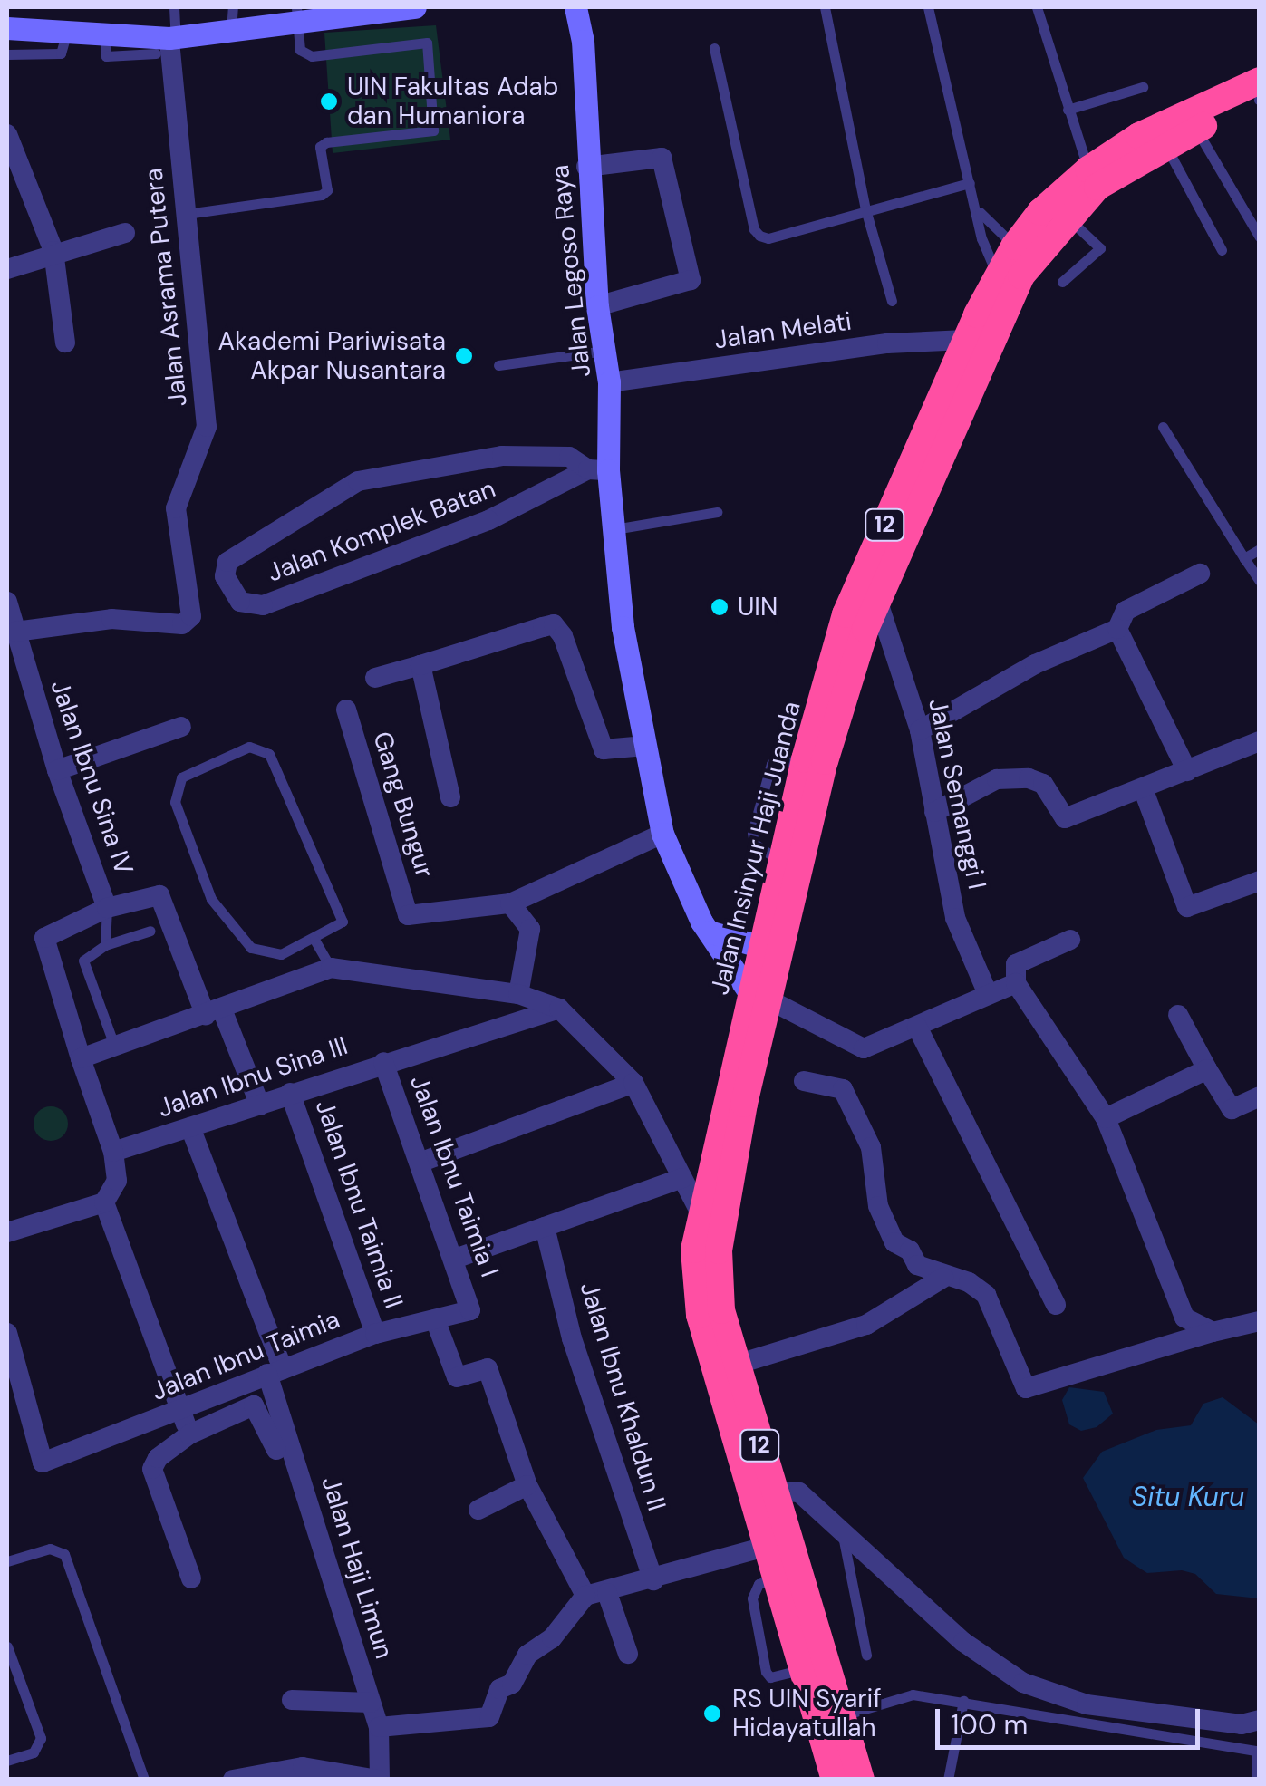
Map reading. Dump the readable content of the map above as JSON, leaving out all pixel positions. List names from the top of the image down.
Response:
{
  "streets": {
    "highway": ["12", "Jalan Insinyur Haji Juanda"],
    "street": [
      "Jalan Legoso Raya",
      "Jalan Asrama Putera",
      "Jalan Melati",
      "Jalan Komplek Batan",
      "Jalan Ibnu Sina IV",
      "Jalan Semanggi I",
      "Gang Bungur",
      "Jalan Ibnu Sina III",
      "Jalan Ibnu Taimia I",
      "Jalan Ibnu Taimia II",
      "Jalan Ibnu Taimia",
      "Jalan Ibnu Khaldun II",
      "Jalan Haji Limun"
    ]
  },
  "crossings": [
    ["Jalan Legoso Raya", "Jalan Melati"],
    ["Jalan Legoso Raya", "Jalan Komplek Batan"],
    ["Jalan Legoso Raya", "Gang Bungur"],
    ["Jalan Legoso Raya", "Jalan Insinyur Haji Juanda"],
    ["Jalan Asrama Putera", "Jalan Ibnu Sina IV"],
    ["Jalan Melati", "Jalan Insinyur Haji Juanda"],
    ["Jalan Ibnu Sina IV", "Jalan Ibnu Sina III"],
    ["Jalan Semanggi I", "Jalan Insinyur Haji Juanda"],
    ["Jalan Ibnu Sina III", "Jalan Ibnu Taimia I"],
    ["Jalan Ibnu Sina III", "Jalan Ibnu Taimia II"],
    ["Jalan Ibnu Sina III", "Jalan Haji Limun"],
    ["Jalan Ibnu Taimia I", "Jalan Ibnu Taimia"],
    ["Jalan Ibnu Taimia II", "Jalan Ibnu Taimia"],
    ["Jalan Ibnu Taimia", "Jalan Haji Limun"]
  ],
  "water": ["Situ Kuru"],
  "places": [
    "UIN Fakultas Adab dan Humaniora",
    "Akademi Pariwisata Akpar Nusantara",
    "UIN",
    "RS UIN Syarif Hidayatullah"
  ],
  "scale_bar": "100 m"
}
